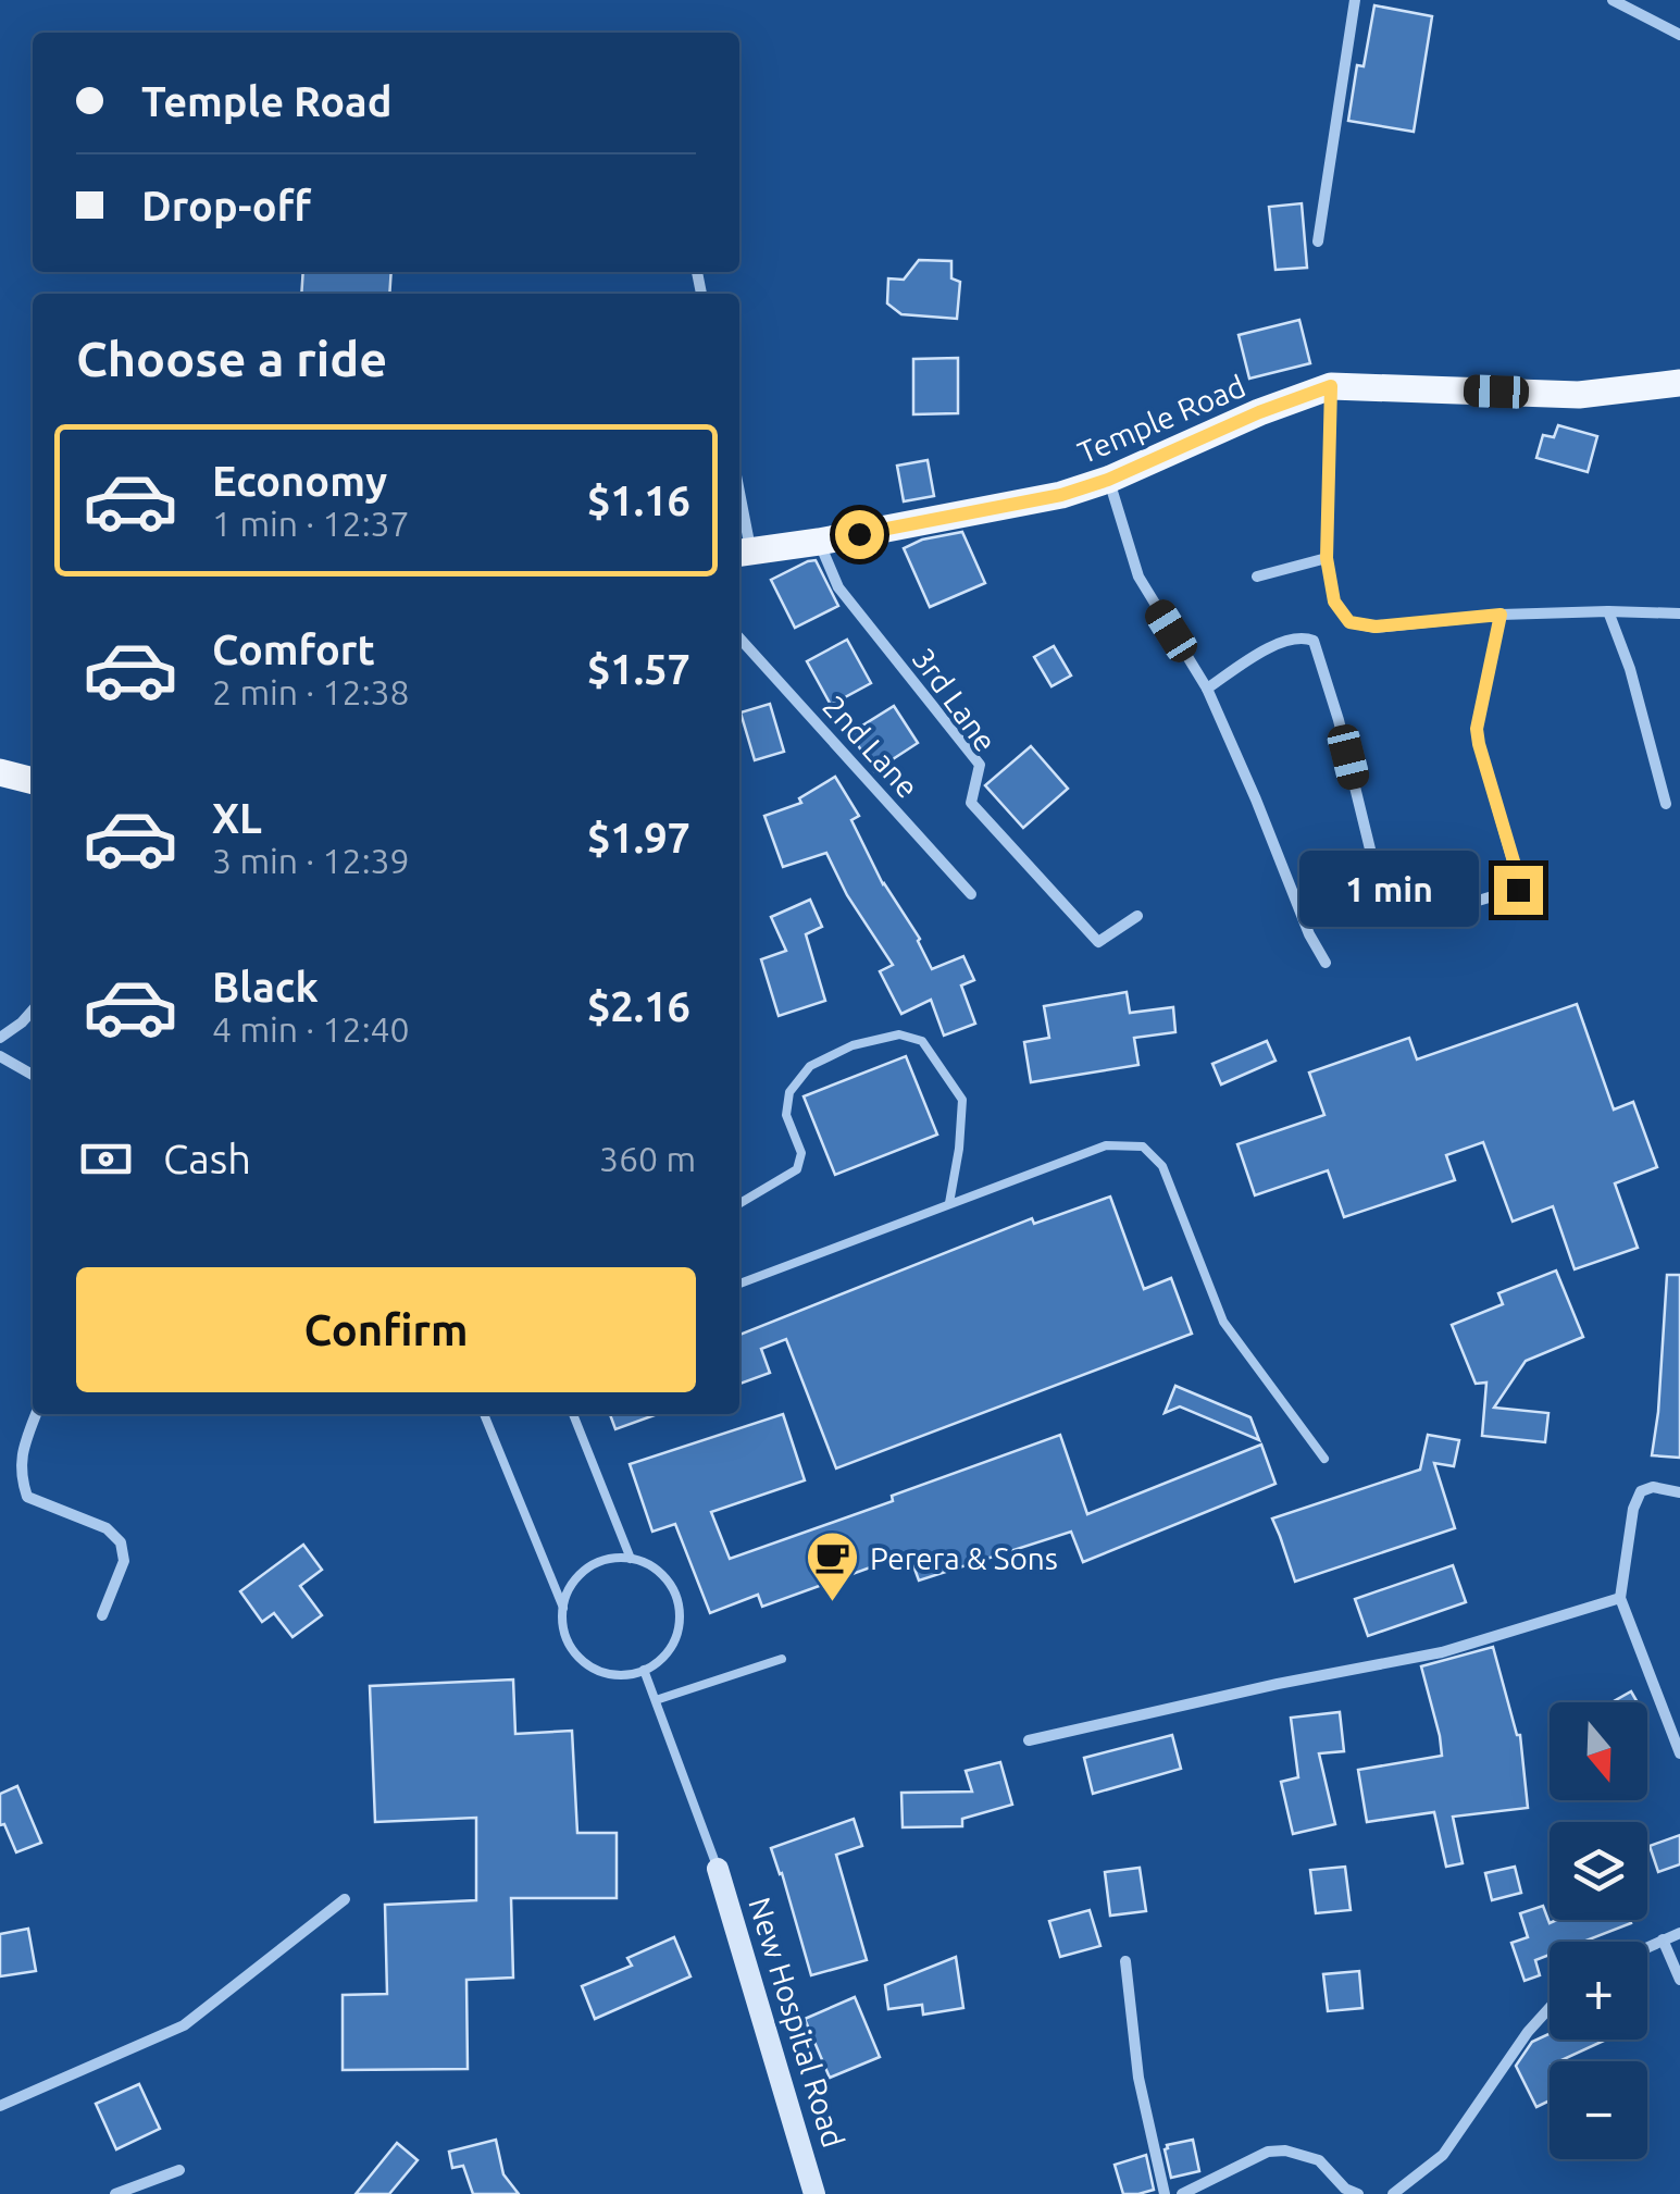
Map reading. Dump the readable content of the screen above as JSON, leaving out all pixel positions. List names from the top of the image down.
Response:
{
  "streets": {
    "main road": ["Temple Road", "New Hospital Road"],
    "street": ["3rd Lane", "2nd Lane"]
  },
  "crossings": [
    ["Temple Road", "3rd Lane"]
  ],
  "places": {
    "cafe": ["Perera & Sons"]
  },
  "north": "bottom",
  "page": {
    "banner": ["Temple Road", "Drop-off"],
    "heading": "Choose a ride",
    "list": [
      {
        "name": "Economy",
        "note": "1 min · 12:37",
        "value": "$1.16"
      },
      {
        "name": "Comfort",
        "note": "2 min · 12:38",
        "value": "$1.57"
      },
      {
        "name": "XL",
        "note": "3 min · 12:39",
        "value": "$1.97"
      },
      {
        "name": "Black",
        "note": "4 min · 12:40",
        "value": "$2.16"
      }
    ],
    "bubble": "1 min",
    "pay": ["Cash", "360 m"],
    "buttons": "Confirm",
    "map_buttons": ["+", "−"]
  }
}
